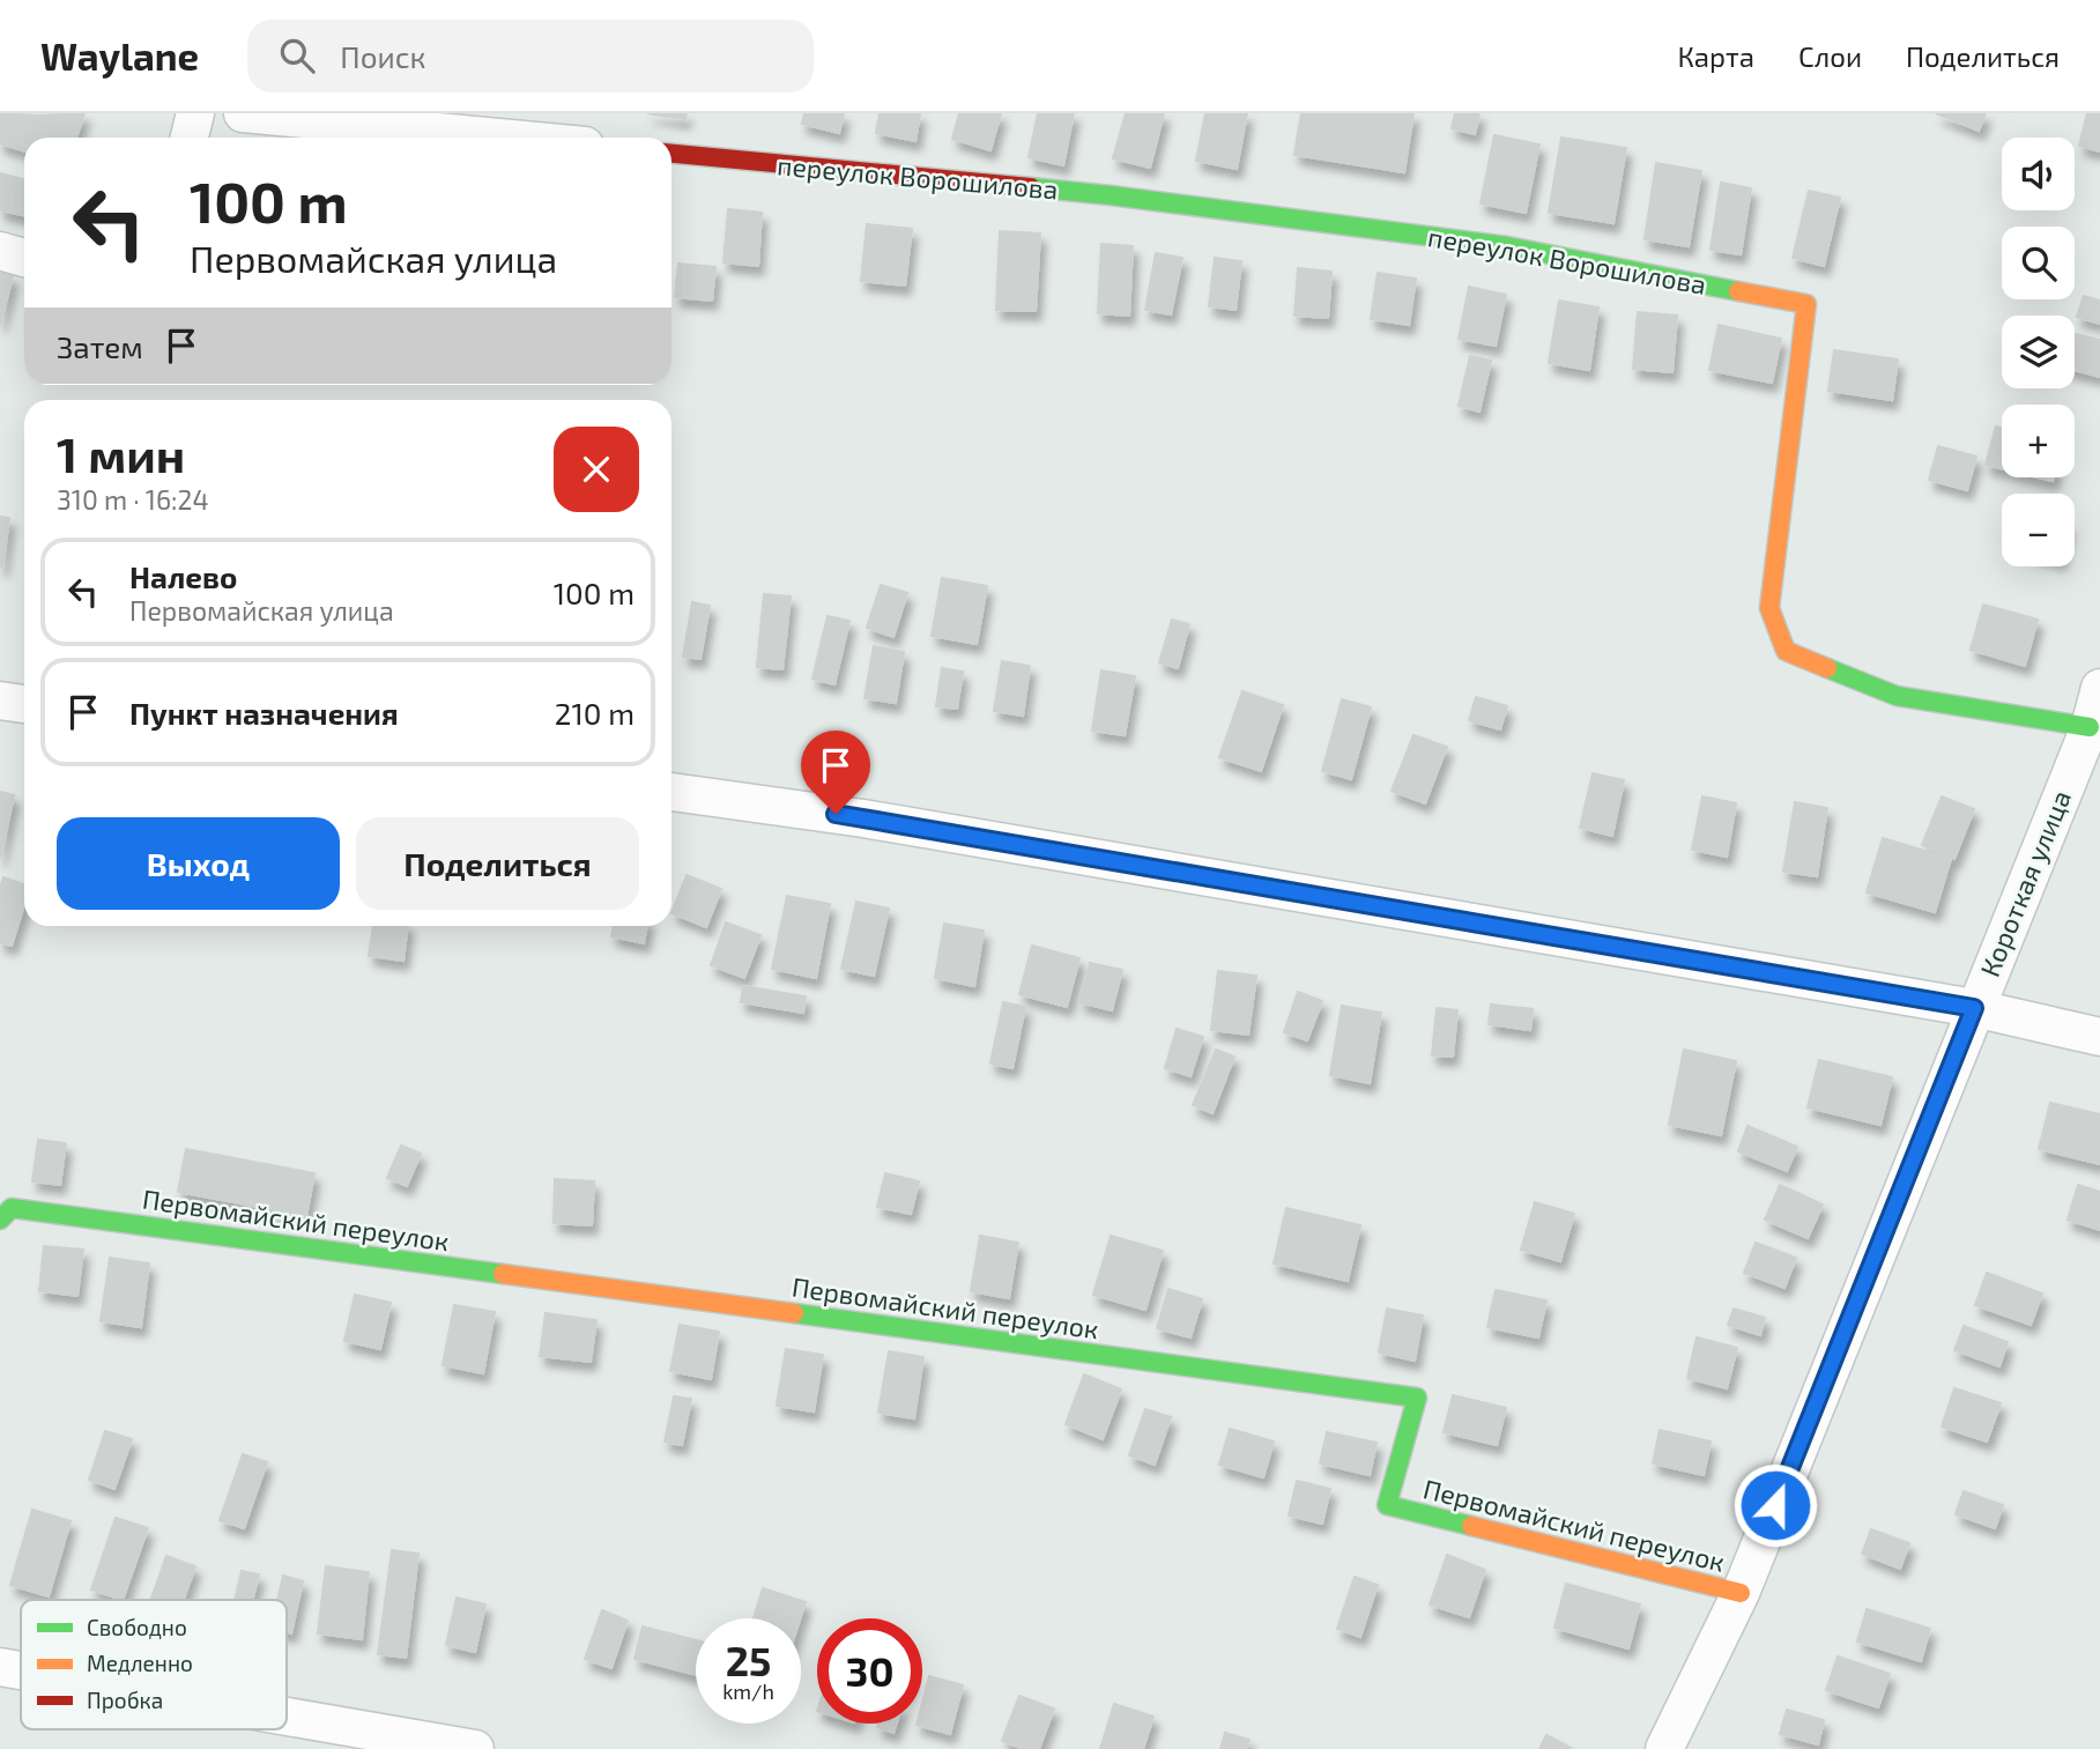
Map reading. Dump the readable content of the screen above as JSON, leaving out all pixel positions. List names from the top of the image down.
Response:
{
  "streets": {
    "street": ["переулок Ворошилова", "Короткая улица", "Первомайский переулок"]
  },
  "crossings": [
    ["переулок Ворошилова", "Короткая улица"],
    ["Короткая улица", "Первомайский переулок"]
  ],
  "legend": ["Свободно", "Медленно", "Пробка"],
  "page": {
    "header": "Waylane",
    "search": "Поиск",
    "nav": ["Карта", "Слои", "Поделиться"],
    "map_buttons": ["+", "−"],
    "turn": ["100 m", "Первомайская улица"],
    "then": "Затем",
    "heading": ["1 мин", "310 m · 16:24"],
    "list": [
      {
        "name": "Налево",
        "note": "Первомайская улица",
        "value": "100 m"
      },
      {
        "name": "Пункт назначения",
        "value": "210 m"
      }
    ],
    "buttons": ["Выход", "Поделиться"],
    "speed": "25 km/h",
    "limit": "30"
  }
}
